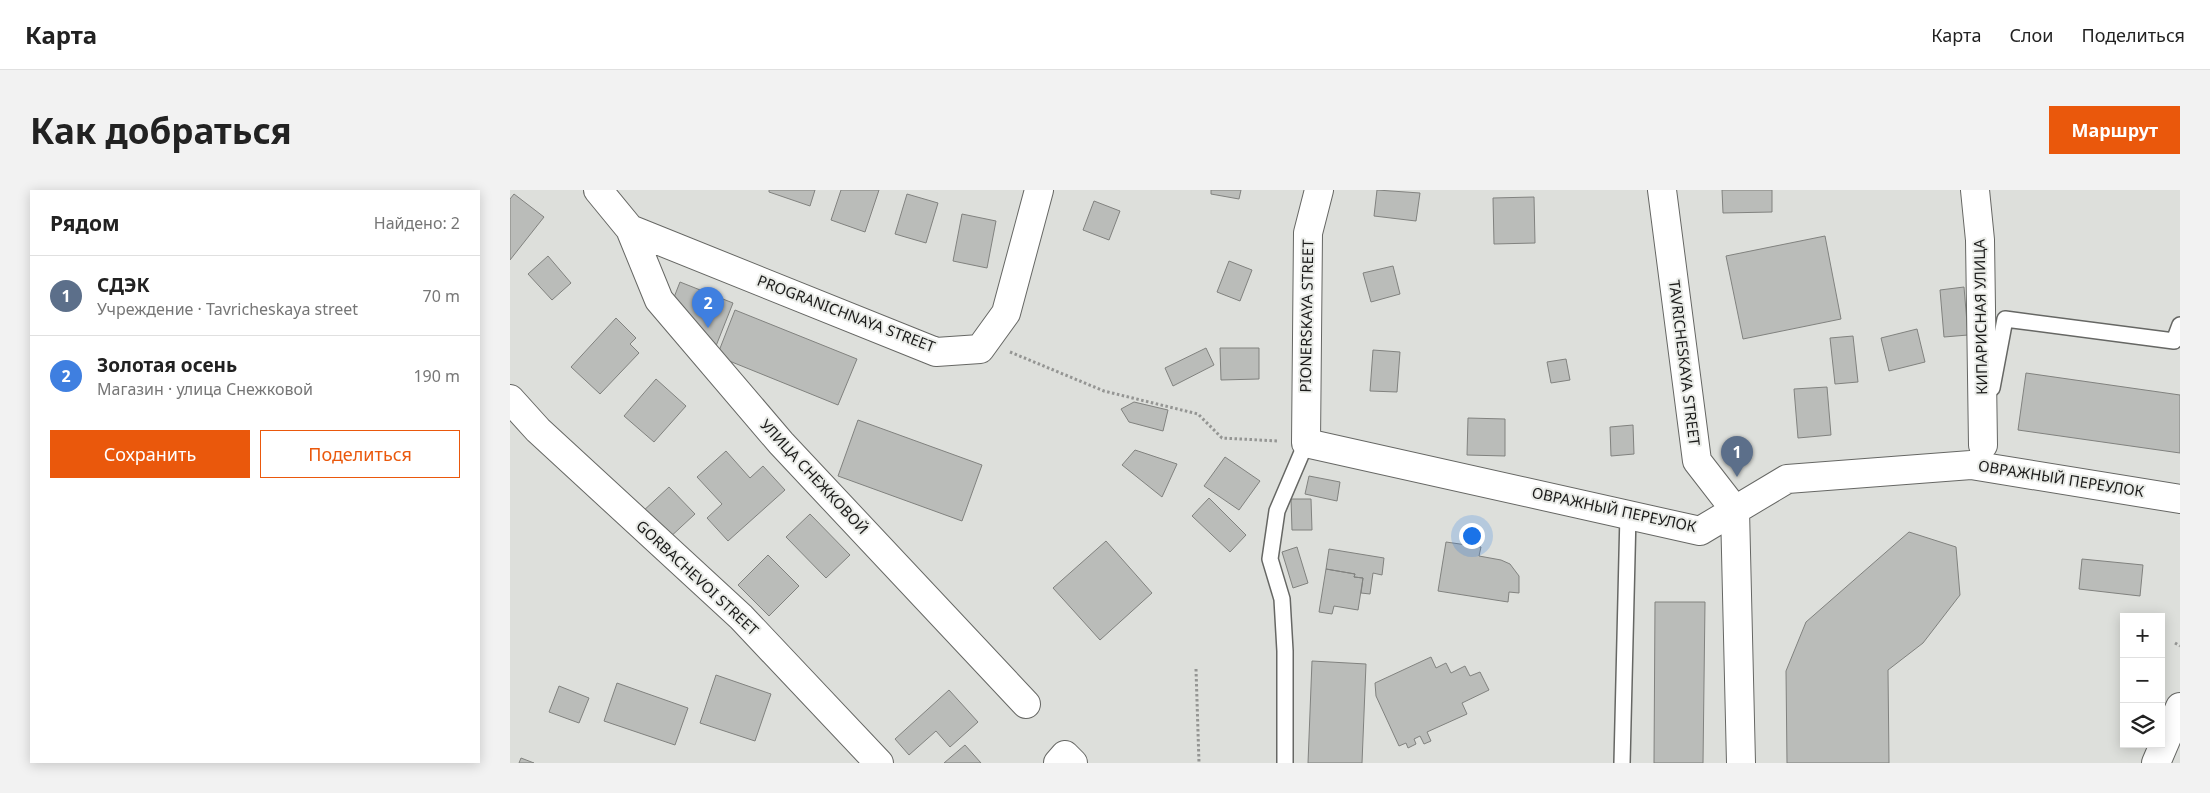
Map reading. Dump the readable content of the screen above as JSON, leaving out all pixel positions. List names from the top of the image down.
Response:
{
  "streets": {
    "street": [
      "PROGRANICHNAYA STREET",
      "PIONERSKAYA STREET",
      "КИПАРИСНАЯ УЛИЦА",
      "TAVRICHESKAYA STREET",
      "УЛИЦА СНЕЖКОВОЙ",
      "ОВРАЖНЫЙ ПЕРЕУЛОК",
      "GORBACHEVOI STREET"
    ]
  },
  "crossings": [
    ["PROGRANICHNAYA STREET", "УЛИЦА СНЕЖКОВОЙ"],
    ["PIONERSKAYA STREET", "ОВРАЖНЫЙ ПЕРЕУЛОК"],
    ["КИПАРИСНАЯ УЛИЦА", "ОВРАЖНЫЙ ПЕРЕУЛОК"],
    ["TAVRICHESKAYA STREET", "ОВРАЖНЫЙ ПЕРЕУЛОК"]
  ],
  "page": {
    "header": "Карта",
    "nav": ["Карта", "Слои", "Поделиться"],
    "buttons": [
      "Маршрут",
      ["Сохранить", "Поделиться"]
    ],
    "title": "Как добраться",
    "heading": ["Рядом", "Найдено: 2"],
    "list": [
      {
        "mark": "1",
        "name": "СДЭК",
        "note": "Учреждение · Tavricheskaya street",
        "value": "70 m"
      },
      {
        "mark": "2",
        "name": "Золотая осень",
        "note": "Магазин · улица Снежковой",
        "value": "190 m"
      }
    ],
    "pins": ["2", "1"],
    "map_buttons": ["+", "−"]
  }
}
